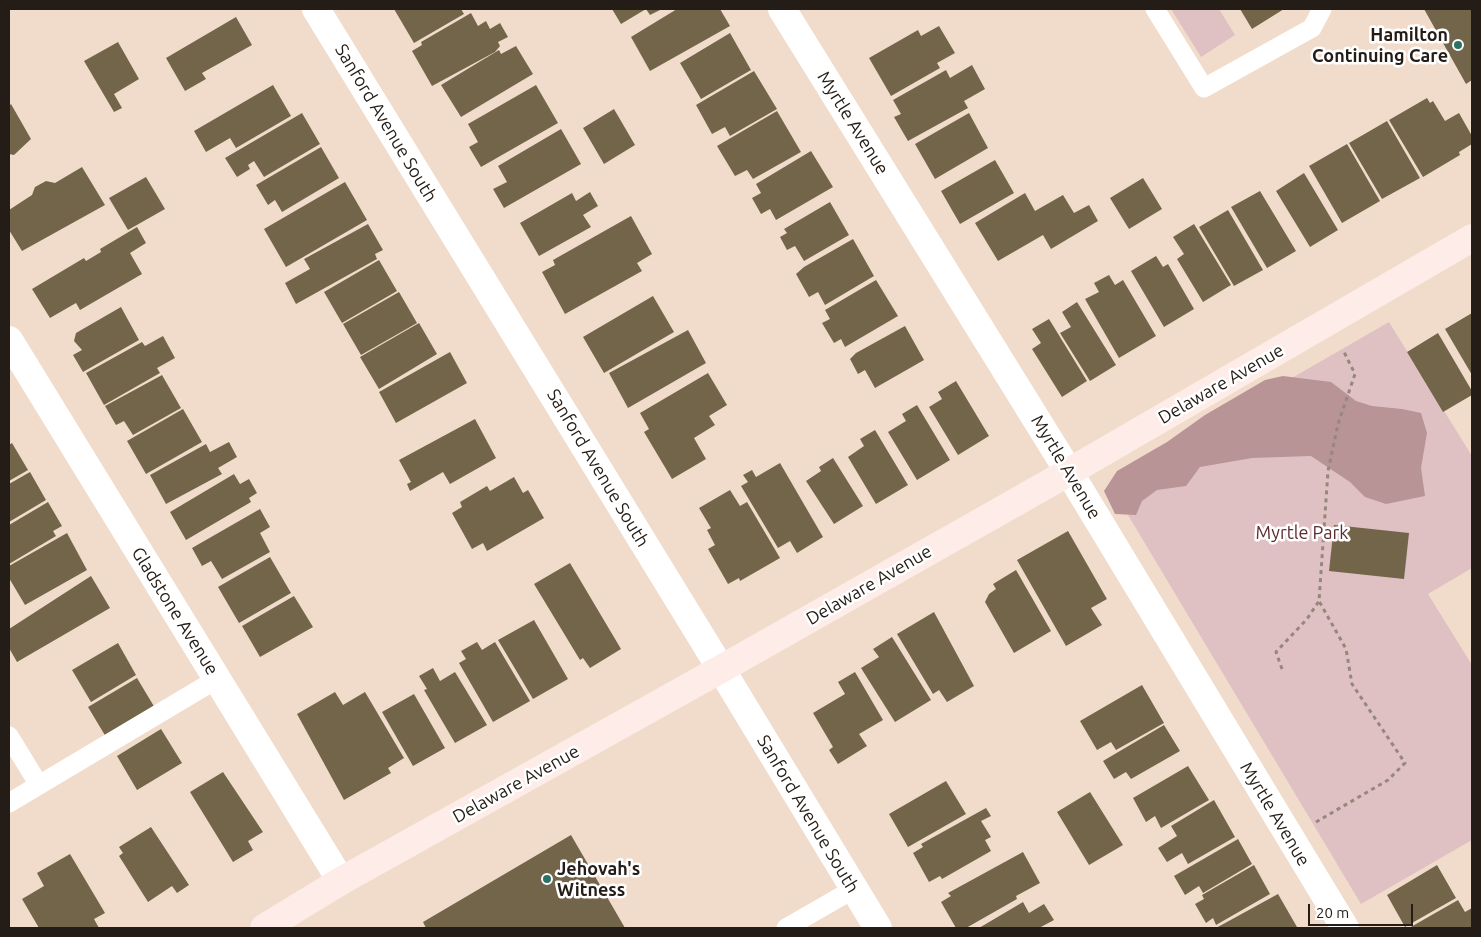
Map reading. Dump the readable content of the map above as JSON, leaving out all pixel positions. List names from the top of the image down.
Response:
{
  "streets": {
    "street": [
      "Sanford Avenue South",
      "Myrtle Avenue",
      "Delaware Avenue",
      "Gladstone Avenue"
    ]
  },
  "crossings": [
    ["Sanford Avenue South", "Delaware Avenue"],
    ["Myrtle Avenue", "Delaware Avenue"],
    ["Delaware Avenue", "Gladstone Avenue"]
  ],
  "parks": ["Myrtle Park"],
  "places": ["Hamilton Continuing Care", "Jehovah's Witness"],
  "scale_bar": "20 m"
}
